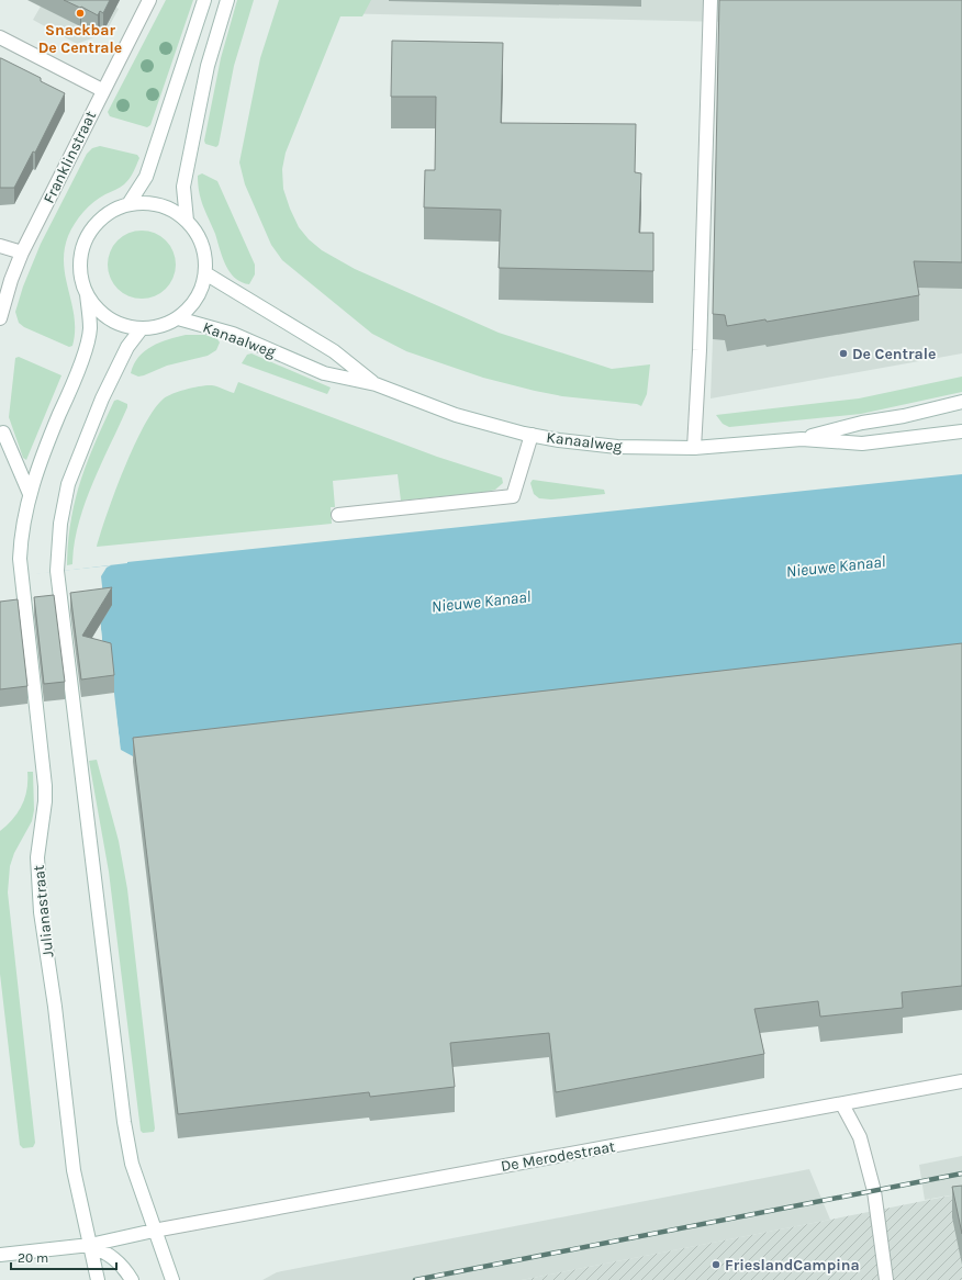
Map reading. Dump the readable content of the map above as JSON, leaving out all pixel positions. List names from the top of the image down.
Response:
{
  "streets": {
    "main road": [
      "Franklinstraat",
      "Kanaalweg",
      "Julianastraat",
      "De Merodestraat"
    ]
  },
  "crossings": [
    ["Julianastraat", "De Merodestraat"]
  ],
  "water": ["Nieuwe Kanaal"],
  "places": ["Snackbar De Centrale", "De Centrale", "FrieslandCampina"],
  "scale_bar": "20 m"
}
